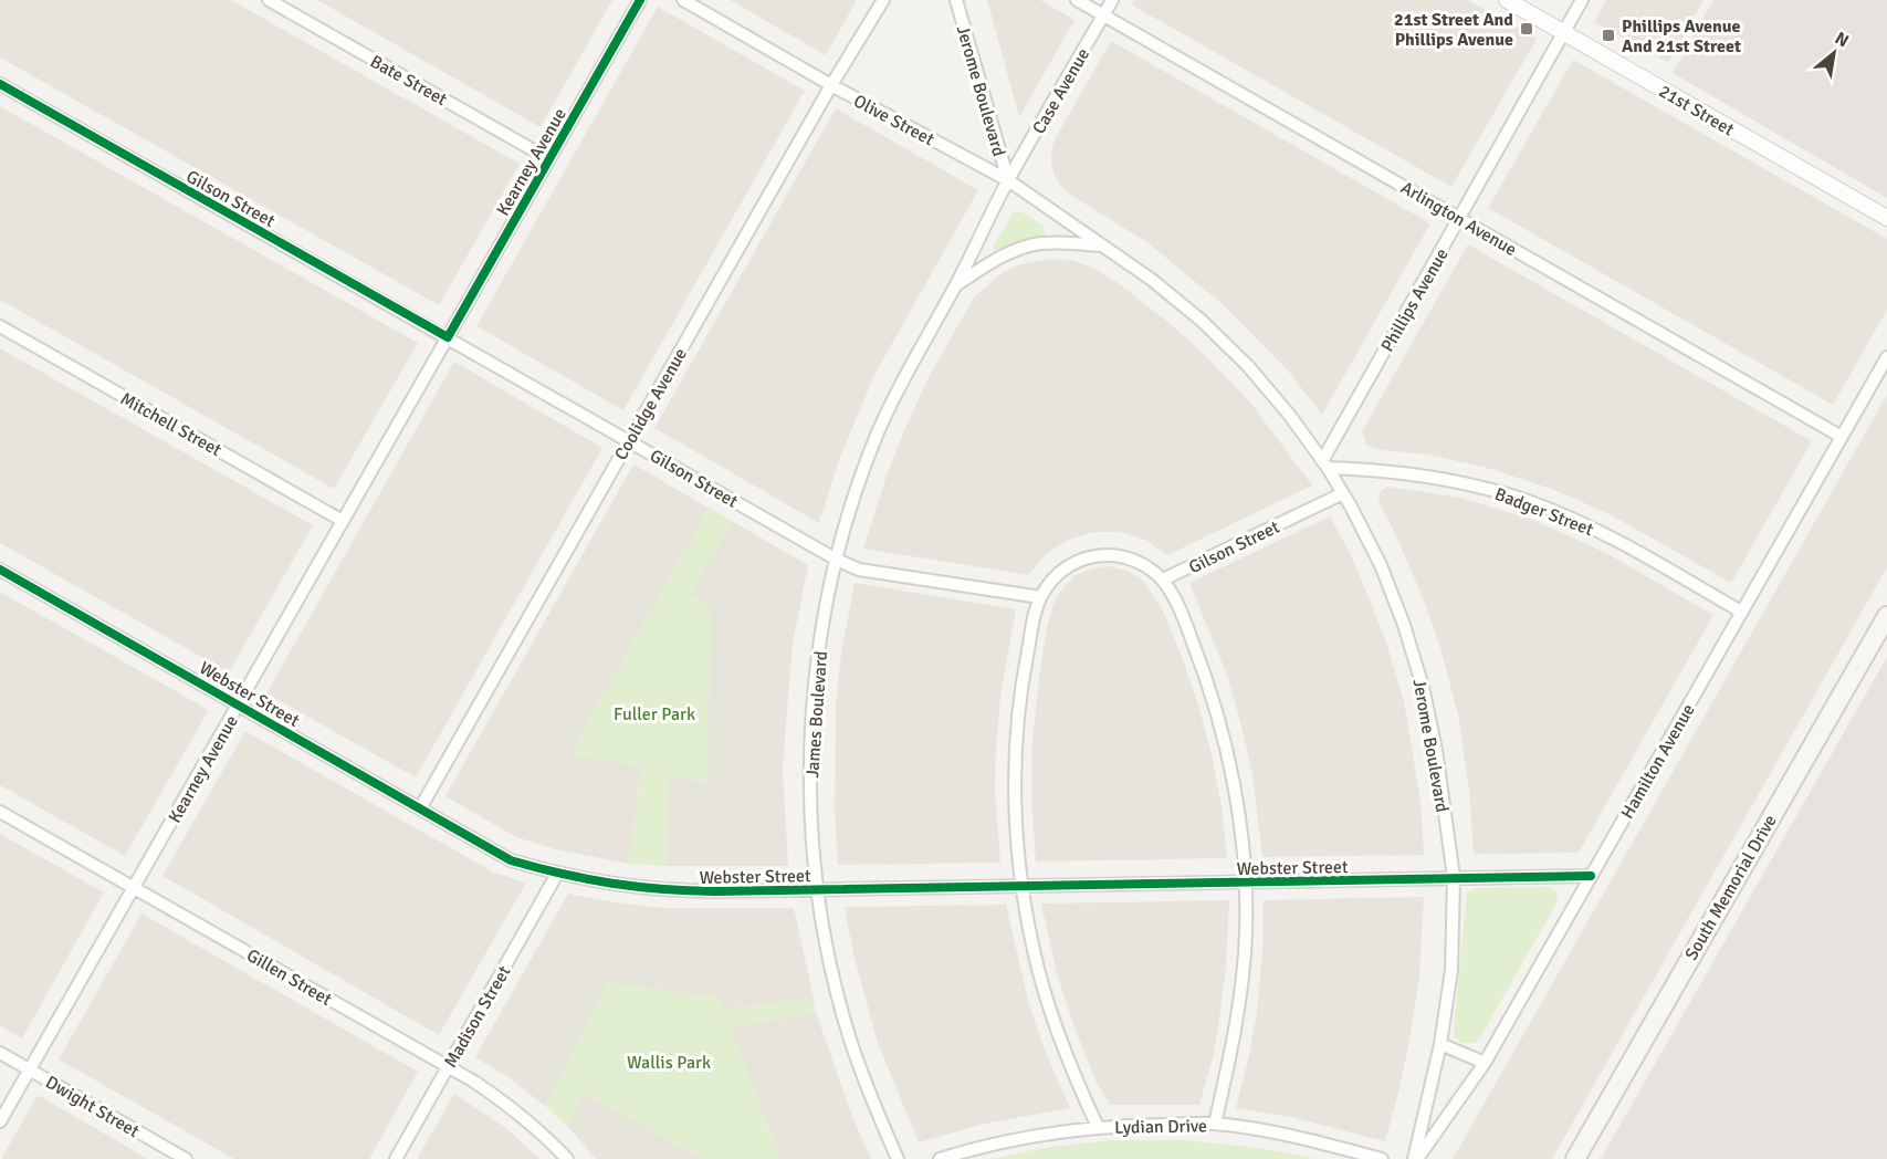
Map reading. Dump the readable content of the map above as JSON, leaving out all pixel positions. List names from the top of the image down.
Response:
{
  "streets": {
    "main road": ["South Memorial Drive"],
    "street": [
      "Bate Street",
      "Jerome Boulevard",
      "Case Avenue",
      "21st Street",
      "Olive Street",
      "Kearney Avenue",
      "Gilson Street",
      "Arlington Avenue",
      "Phillips Avenue",
      "Coolidge Avenue",
      "Mitchell Street",
      "Badger Street",
      "Webster Street",
      "James Boulevard",
      "Hamilton Avenue",
      "Gillen Street",
      "Madison Street",
      "Dwight Street",
      "Lydian Drive"
    ]
  },
  "crossings": [
    ["Bate Street", "Kearney Avenue"],
    ["Jerome Boulevard", "Case Avenue"],
    ["Jerome Boulevard", "Olive Street"],
    ["Jerome Boulevard", "Gilson Street"],
    ["Jerome Boulevard", "Phillips Avenue"],
    ["Jerome Boulevard", "Badger Street"],
    ["Jerome Boulevard", "Webster Street"],
    ["Jerome Boulevard", "James Boulevard"],
    ["Jerome Boulevard", "Hamilton Avenue"],
    ["Case Avenue", "Olive Street"],
    ["Case Avenue", "Arlington Avenue"],
    ["Case Avenue", "James Boulevard"],
    ["21st Street", "Phillips Avenue"],
    ["Olive Street", "Coolidge Avenue"],
    ["Olive Street", "James Boulevard"],
    ["Kearney Avenue", "Gilson Street"],
    ["Kearney Avenue", "Mitchell Street"],
    ["Kearney Avenue", "Webster Street"],
    ["Kearney Avenue", "Gillen Street"],
    ["Kearney Avenue", "Dwight Street"],
    ["Gilson Street", "Coolidge Avenue"],
    ["Gilson Street", "James Boulevard"],
    ["Arlington Avenue", "Phillips Avenue"],
    ["Arlington Avenue", "Hamilton Avenue"],
    ["Phillips Avenue", "Badger Street"],
    ["Coolidge Avenue", "Webster Street"],
    ["Badger Street", "Hamilton Avenue"],
    ["Webster Street", "James Boulevard"],
    ["Webster Street", "Hamilton Avenue"],
    ["Webster Street", "Madison Street"],
    ["Gillen Street", "Madison Street"]
  ],
  "parks": ["Fuller Park", "Wallis Park"],
  "places": {
    "transit": ["21st Street And Phillips Avenue", "Phillips Avenue And 21st Street"]
  },
  "north": "top right"
}
